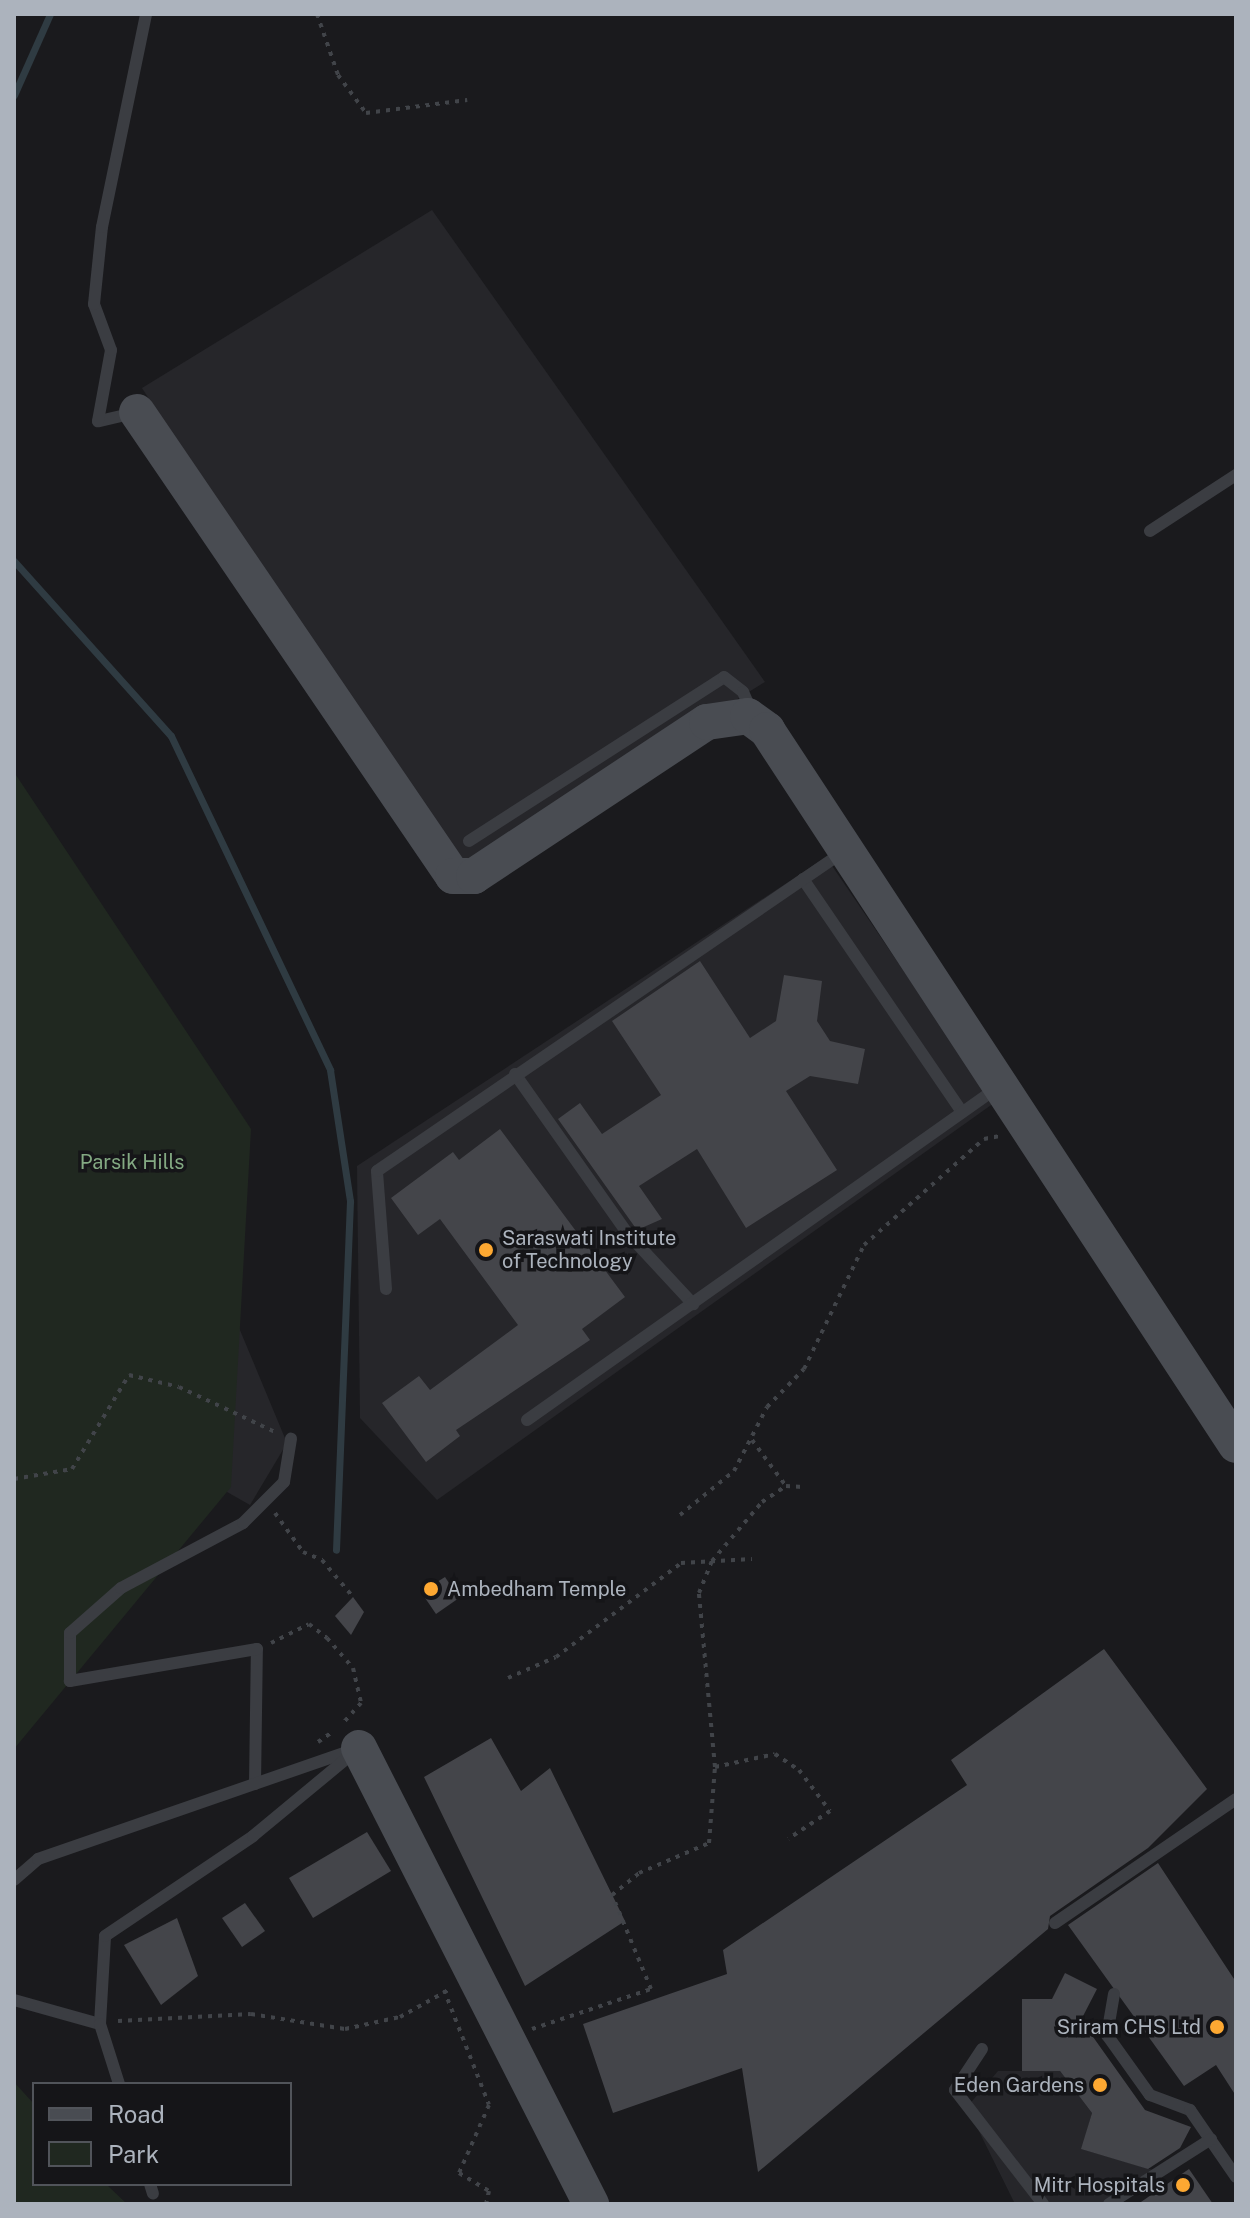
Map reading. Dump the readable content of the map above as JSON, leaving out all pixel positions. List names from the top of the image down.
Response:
{
  "parks": ["Parsik Hills"],
  "places": [
    "Saraswati Institute of Technology",
    "Ambedham Temple",
    "Sriram CHS Ltd",
    "Eden Gardens",
    "Mitr Hospitals"
  ],
  "legend": ["Road", "Park"]
}
